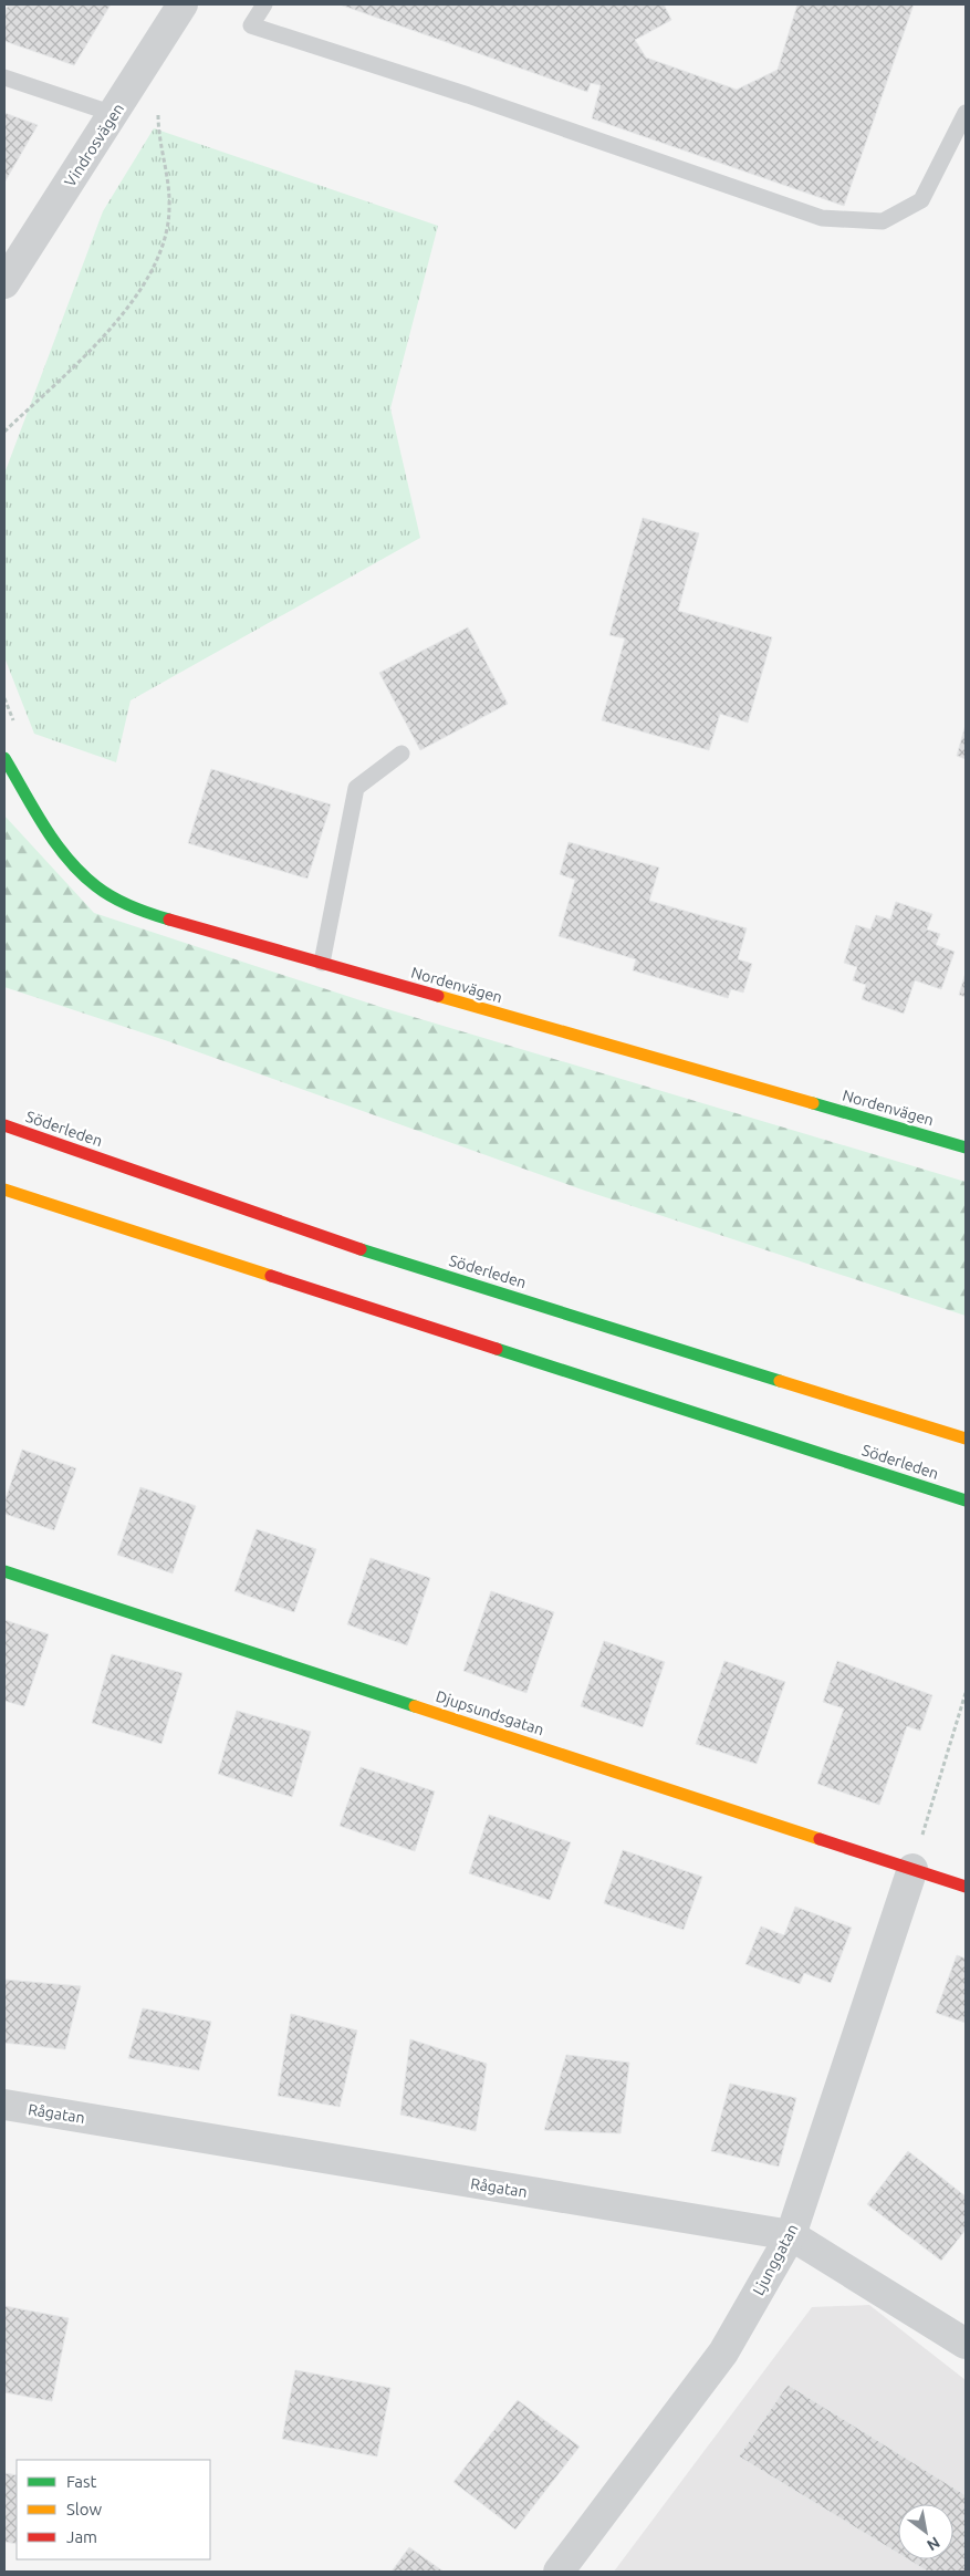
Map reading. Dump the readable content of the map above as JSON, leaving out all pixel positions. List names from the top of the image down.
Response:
{
  "streets": {
    "main road": ["Nordenvägen", "Söderleden", "Djupsundsgatan"],
    "street": ["Vindrosvägen", "Rågatan", "Ljunggatan"]
  },
  "crossings": [
    ["Djupsundsgatan", "Ljunggatan"],
    ["Rågatan", "Ljunggatan"]
  ],
  "legend": ["Fast", "Slow", "Jam"],
  "north": "bottom right"
}
